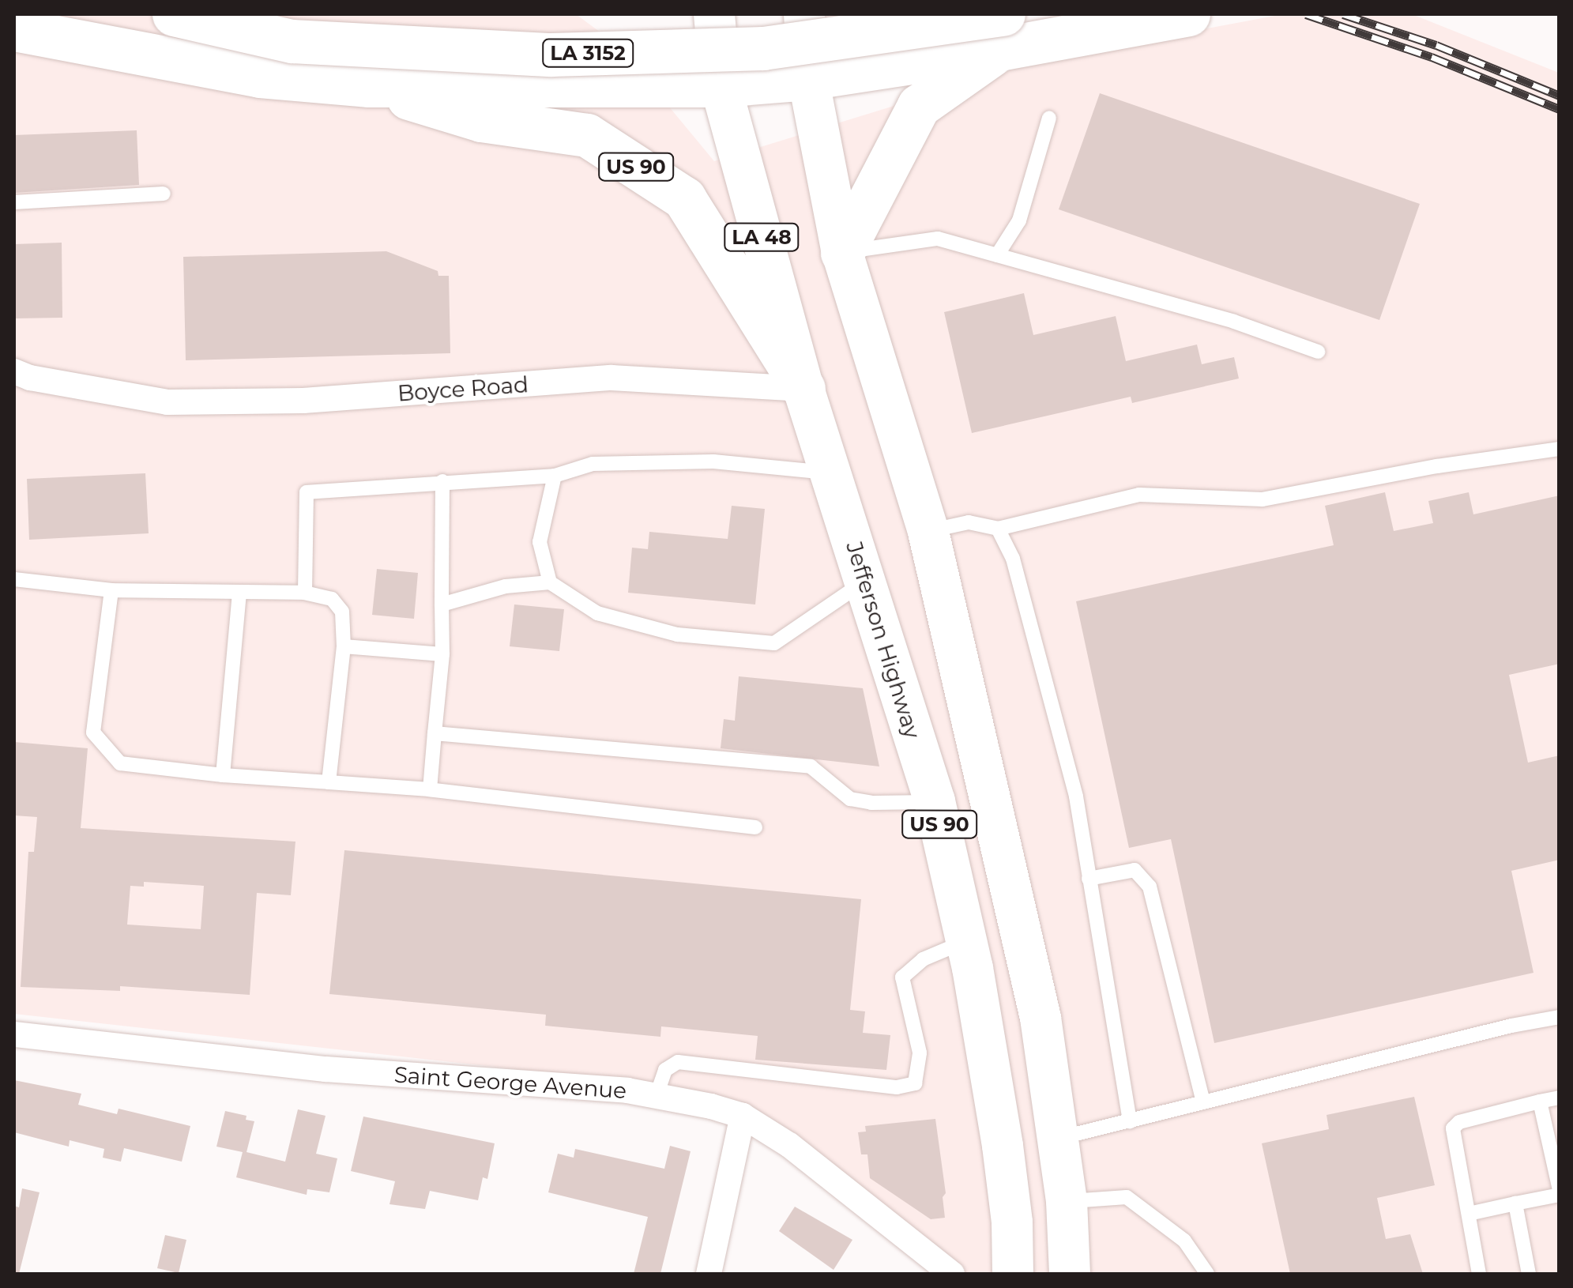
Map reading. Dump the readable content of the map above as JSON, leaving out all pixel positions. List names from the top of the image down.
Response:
{
  "streets": {
    "highway": ["LA 3152", "US 90"],
    "main road": ["LA 48", "Jefferson Highway"],
    "street": ["Boyce Road", "Saint George Avenue"]
  },
  "crossings": [
    ["US 90", "Boyce Road"],
    ["US 90", "Jefferson Highway"],
    ["Boyce Road", "Jefferson Highway"]
  ]
}
